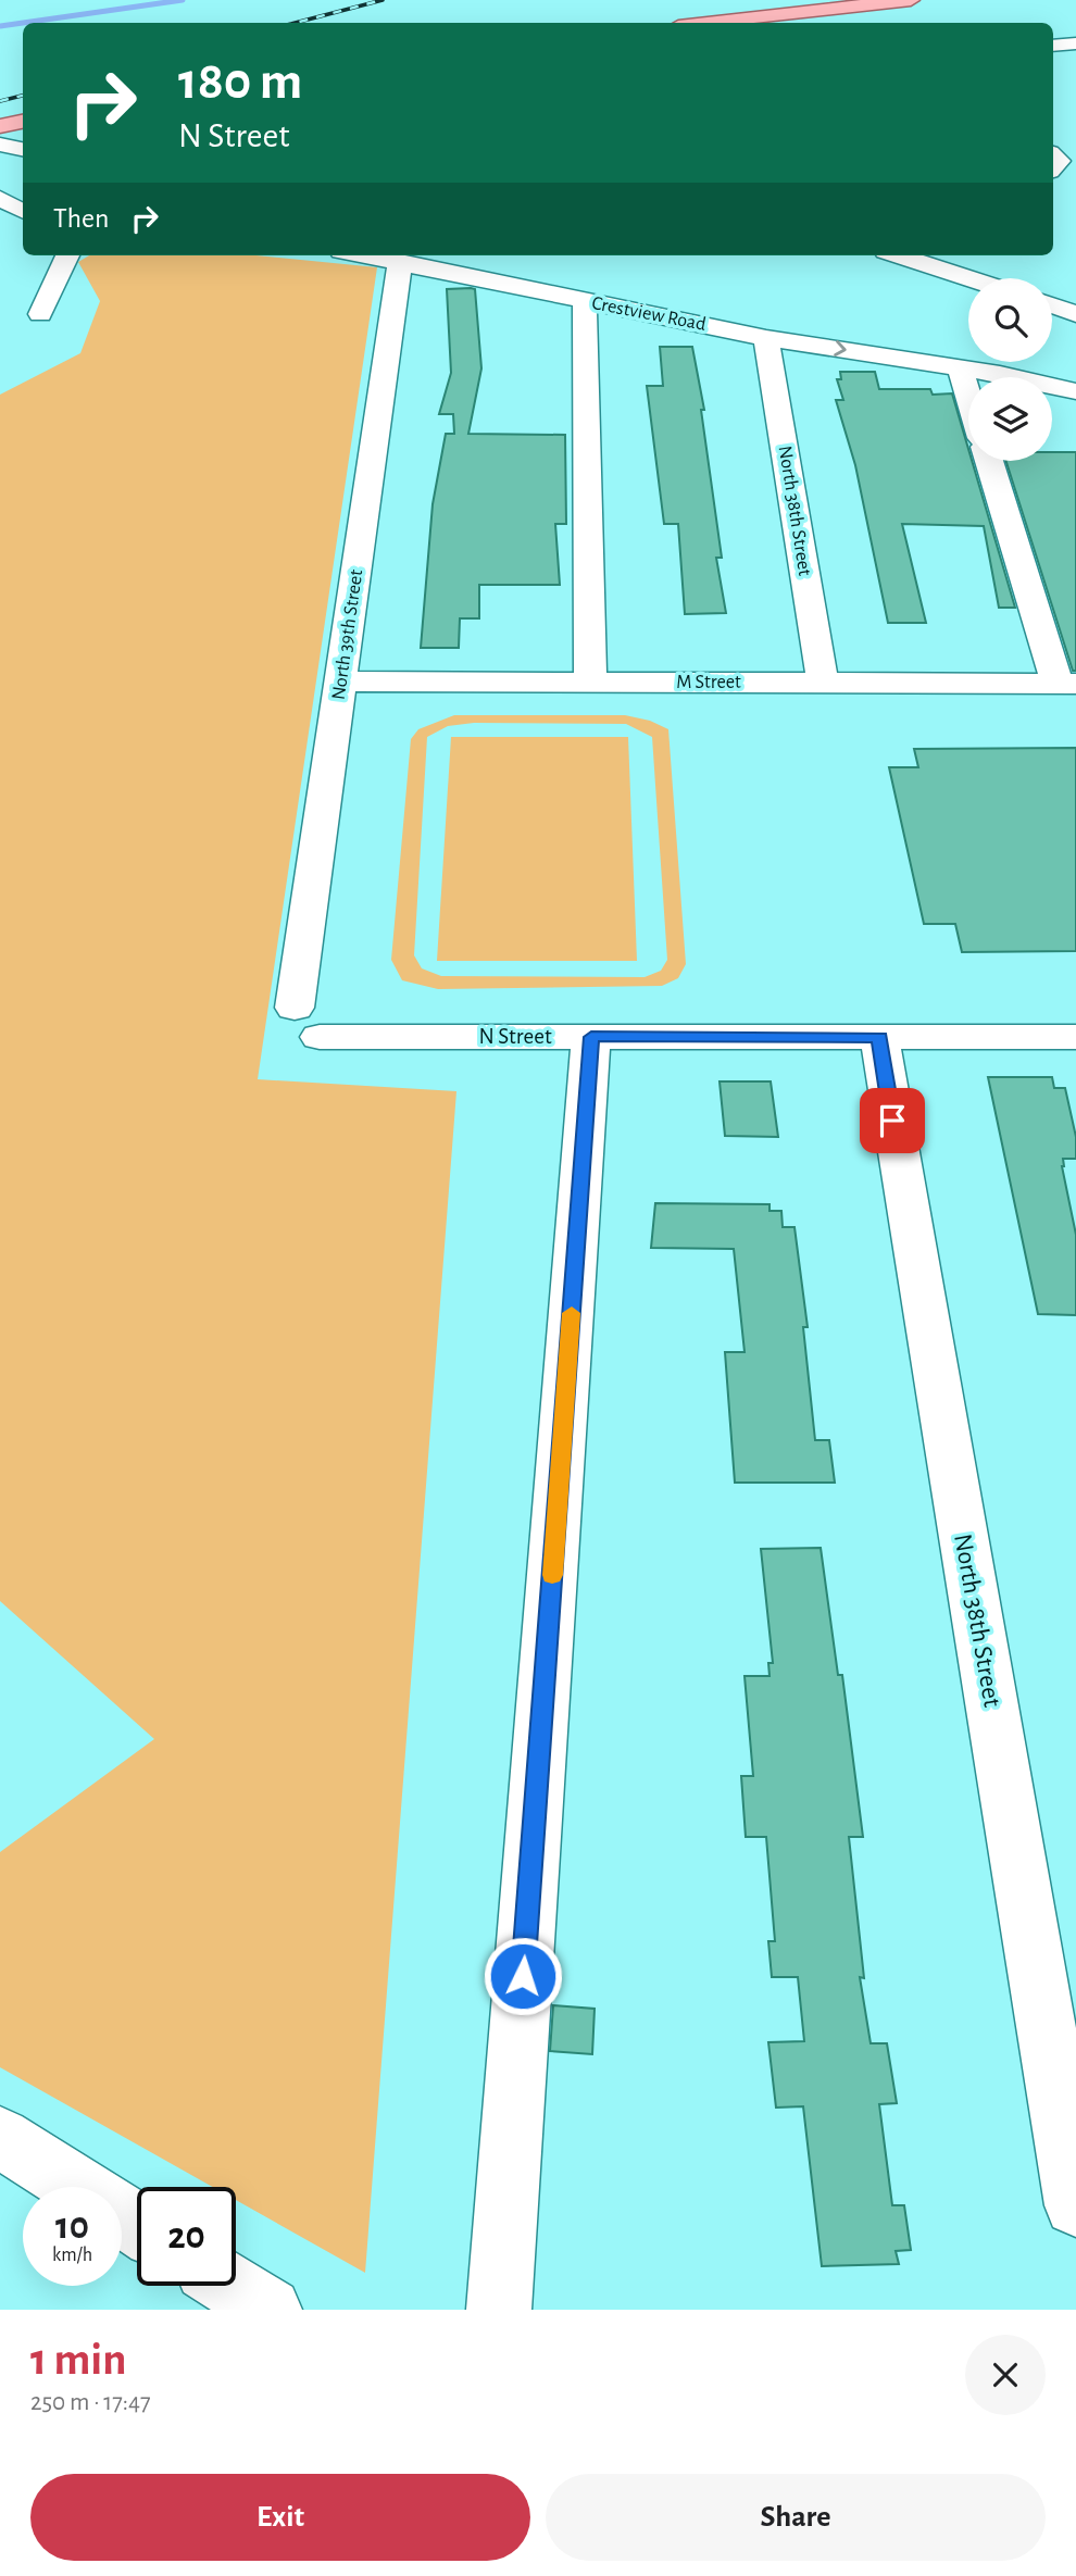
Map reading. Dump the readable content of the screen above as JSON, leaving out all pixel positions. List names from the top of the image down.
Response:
{
  "streets": {
    "street": [
      "Crestview Road",
      "North 38th Street",
      "North 39th Street",
      "M Street",
      "N Street"
    ]
  },
  "crossings": [
    ["Crestview Road", "North 38th Street"],
    ["Crestview Road", "North 39th Street"],
    ["North 38th Street", "M Street"],
    ["North 38th Street", "N Street"],
    ["North 39th Street", "M Street"],
    ["North 39th Street", "N Street"]
  ],
  "page": {
    "turn": ["180 m", "N Street"],
    "then": "Then",
    "speed": "10 km/h",
    "limit": "20",
    "heading": ["1 min", "250 m · 17:47"],
    "buttons": ["Exit", "Share"]
  }
}
